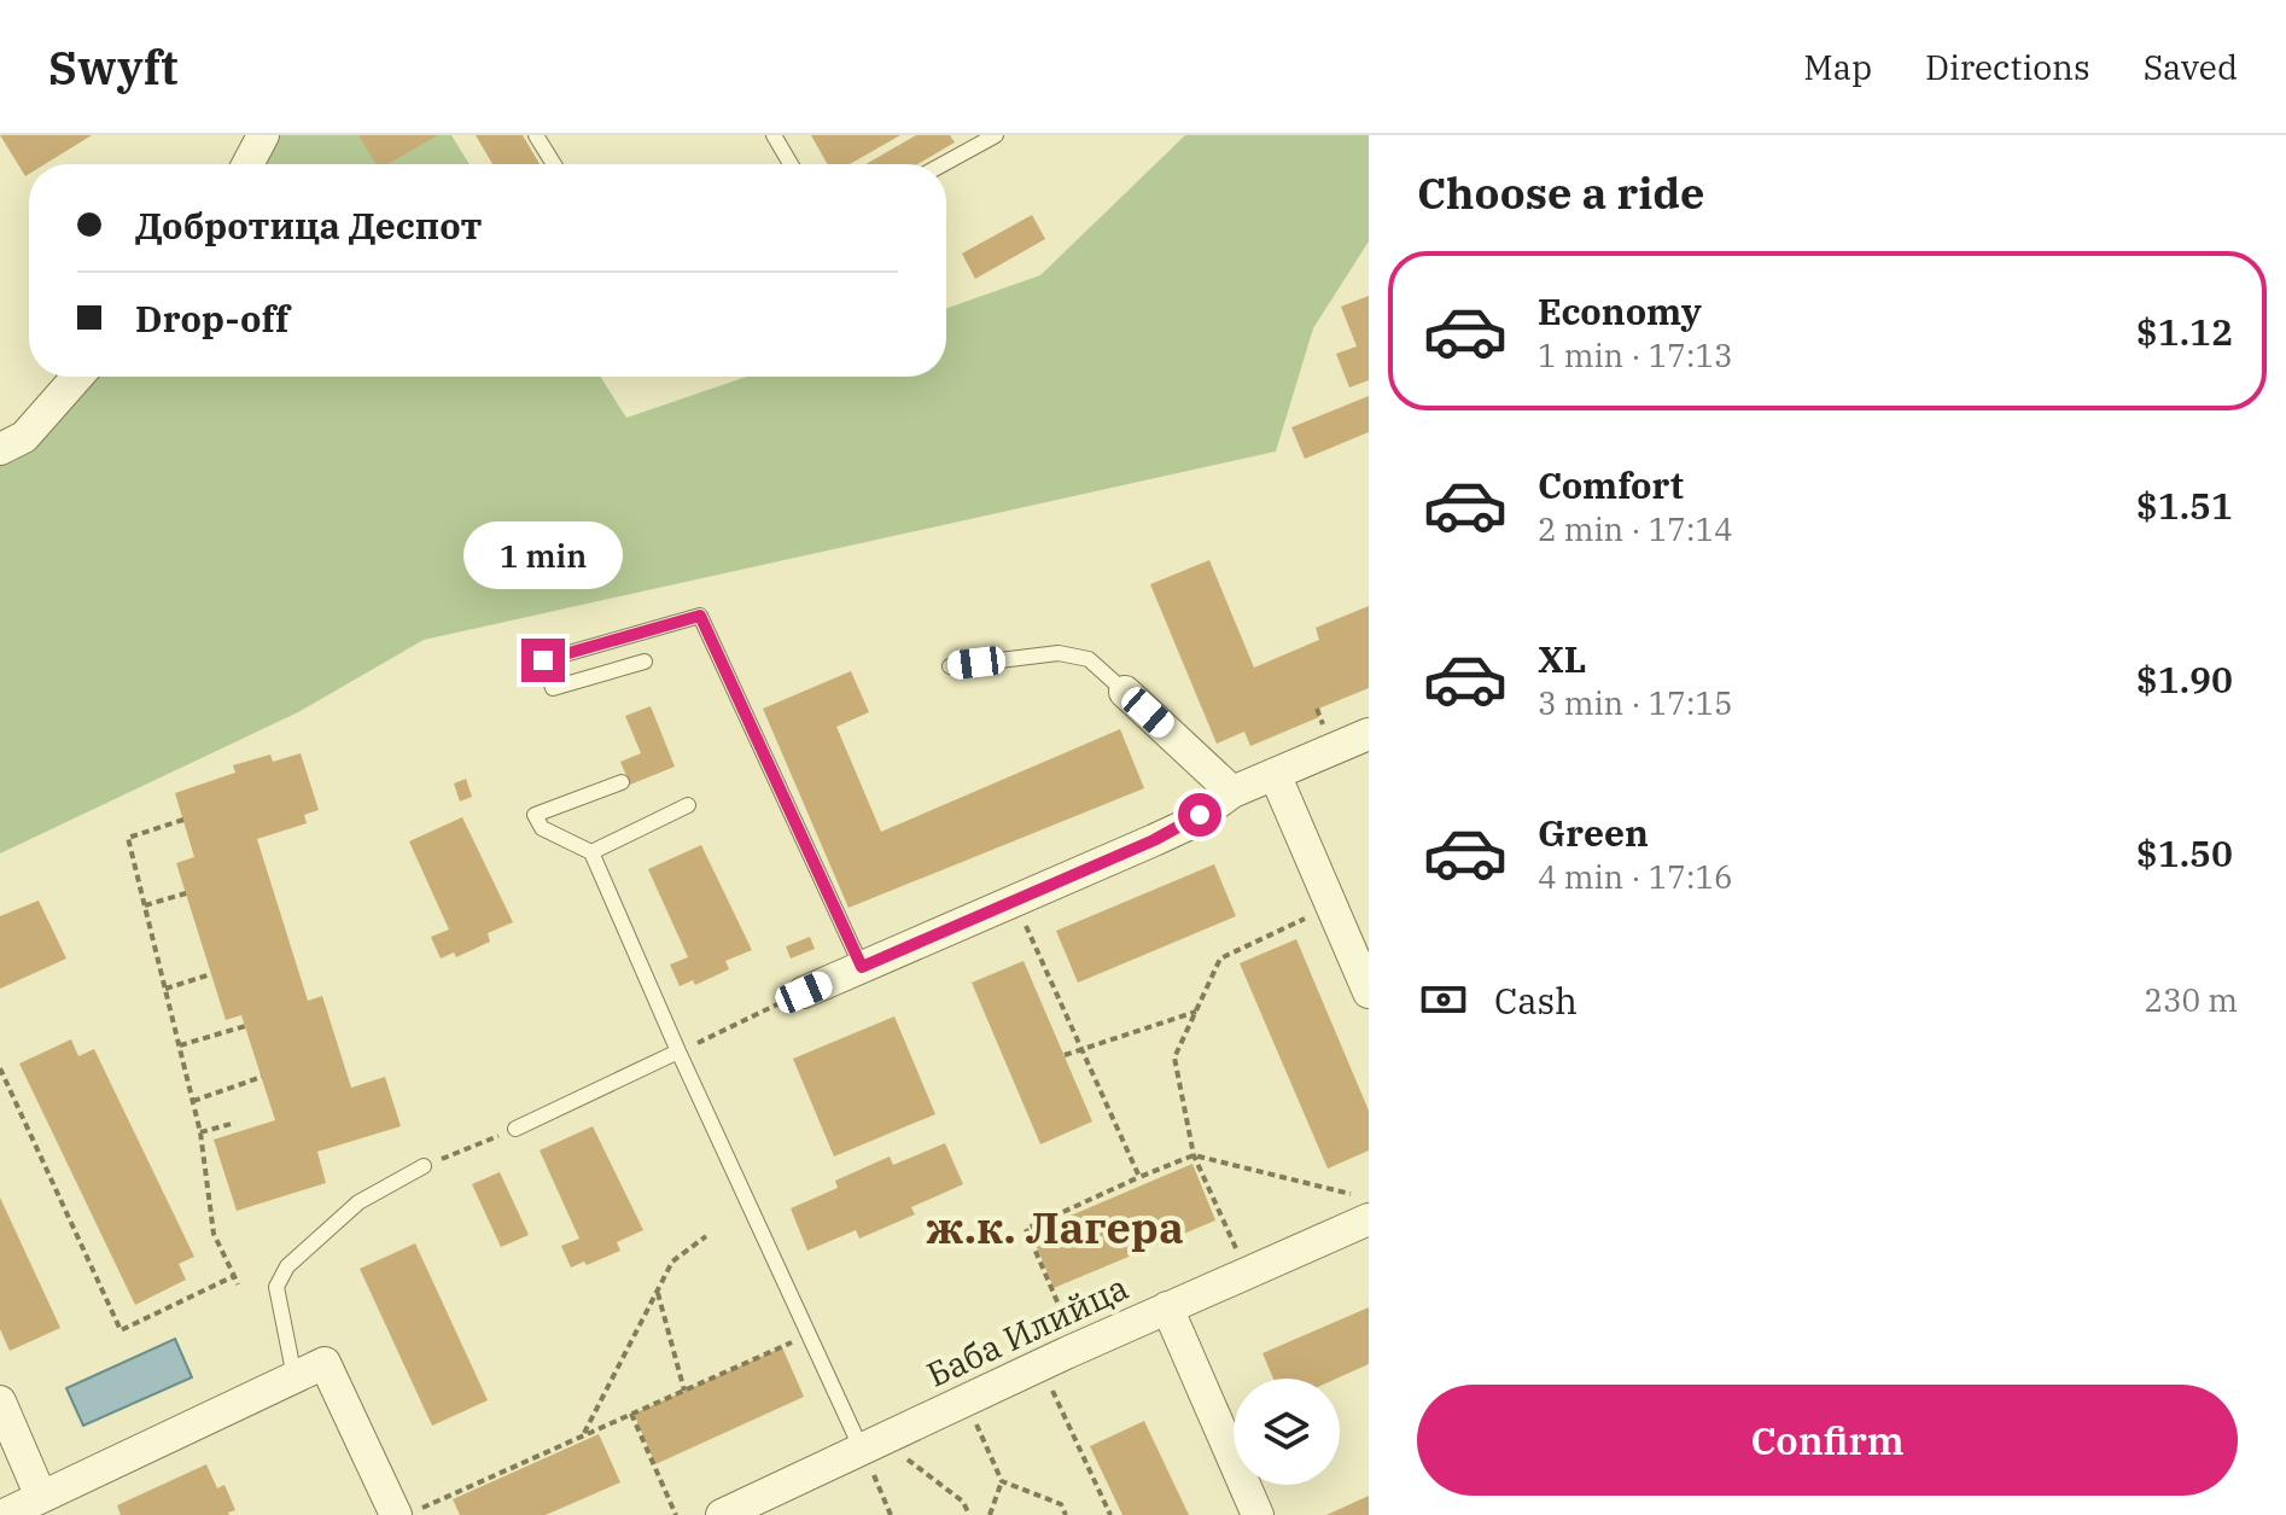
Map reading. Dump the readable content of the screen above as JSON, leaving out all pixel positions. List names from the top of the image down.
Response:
{
  "streets": {
    "street": ["Баба Илийца"]
  },
  "districts": ["ж.к. Лагера"],
  "page": {
    "header": "Swyft",
    "nav": ["Map", "Directions", "Saved"],
    "heading": "Choose a ride",
    "banner": ["Добротица Деспот", "Drop-off"],
    "list": [
      {
        "name": "Economy",
        "note": "1 min · 17:13",
        "value": "$1.12"
      },
      {
        "name": "Comfort",
        "note": "2 min · 17:14",
        "value": "$1.51"
      },
      {
        "name": "XL",
        "note": "3 min · 17:15",
        "value": "$1.90"
      },
      {
        "name": "Green",
        "note": "4 min · 17:16",
        "value": "$1.50"
      }
    ],
    "bubble": "1 min",
    "pay": ["Cash", "230 m"],
    "buttons": "Confirm"
  }
}
